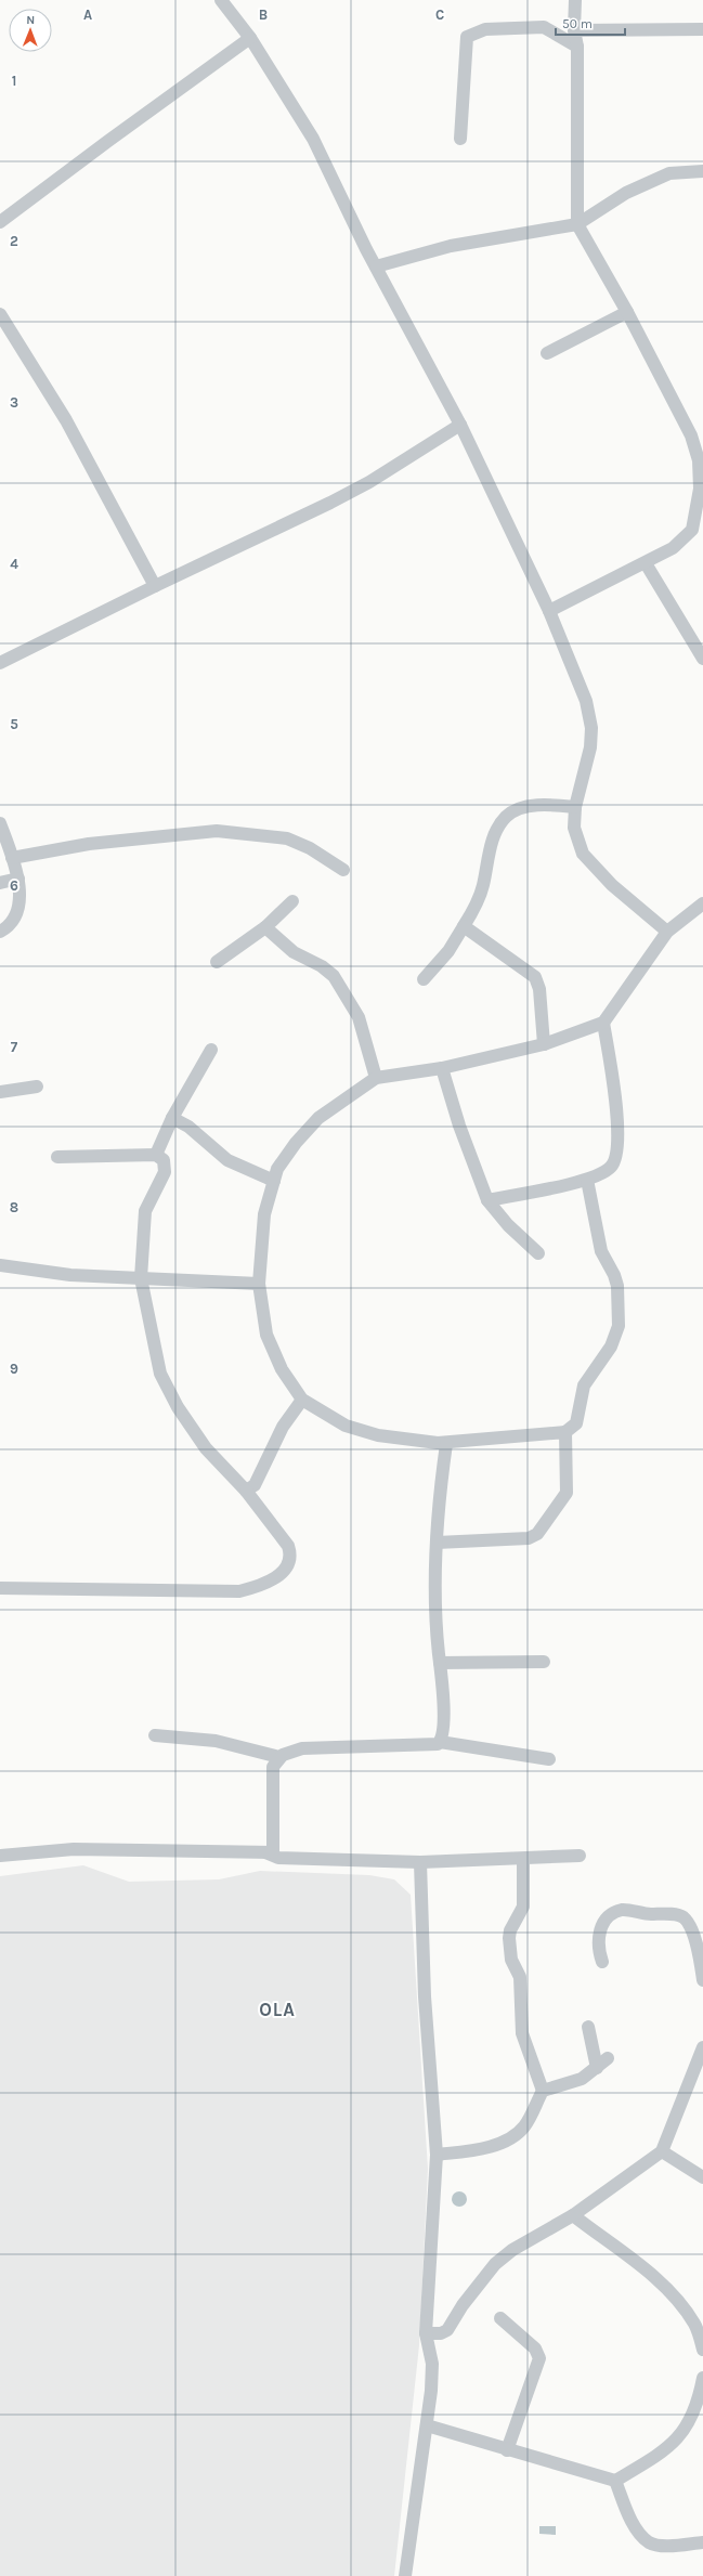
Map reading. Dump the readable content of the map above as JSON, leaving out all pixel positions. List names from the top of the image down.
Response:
{
  "districts": ["OLA"],
  "scale_bar": "50 m",
  "north": "top",
  "grid": {
    "columns": ["A", "B", "C"],
    "rows": [
      "1",
      "2",
      "3",
      "4",
      "5",
      "6",
      "7",
      "8",
      "9"
    ]
  }
}
